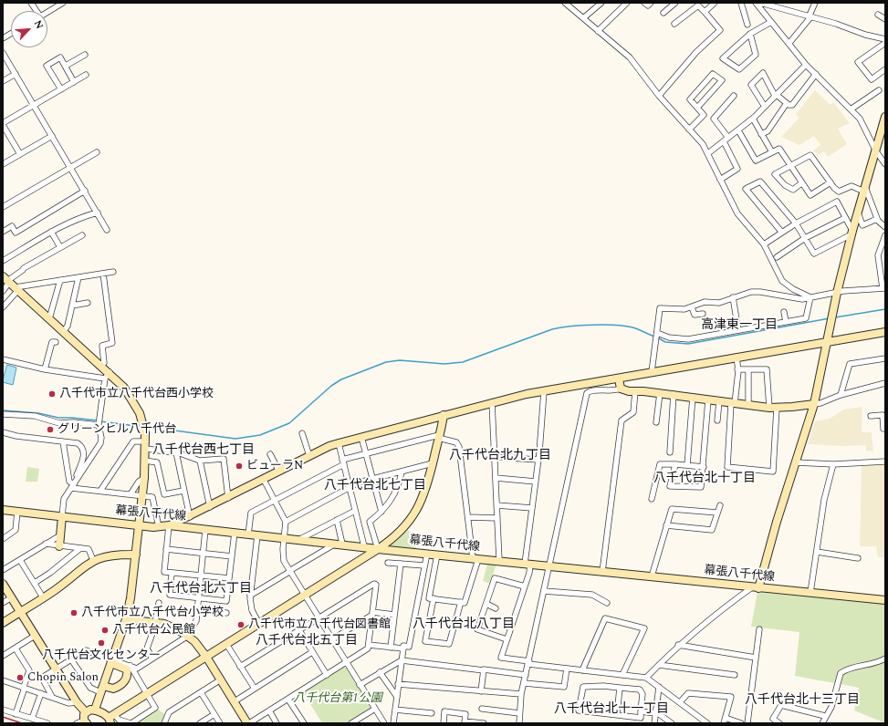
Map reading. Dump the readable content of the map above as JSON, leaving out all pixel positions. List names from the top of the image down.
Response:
{
  "streets": {
    "street": ["幕張八千代線"]
  },
  "districts": [
    "高津東一丁目",
    "八千代台西七丁目",
    "八千代台北九丁目",
    "八千代台北十丁目",
    "八千代台北七丁目",
    "八千代台北六丁目",
    "八千代台北八丁目",
    "八千代台北五丁目",
    "八千代台北十三丁目",
    "八千代台北十一丁目"
  ],
  "parks": ["八千代台第1公園"],
  "places": [
    "八千代市立八千代台西小学校",
    "グリーンヒル八千代台",
    "ビューラN",
    "八千代市立八千代台小学校",
    "八千代市立八千代台図書館",
    "八千代台公民館",
    "八千代台文化センター",
    "Chopin Salon"
  ],
  "north": "top right"
}
